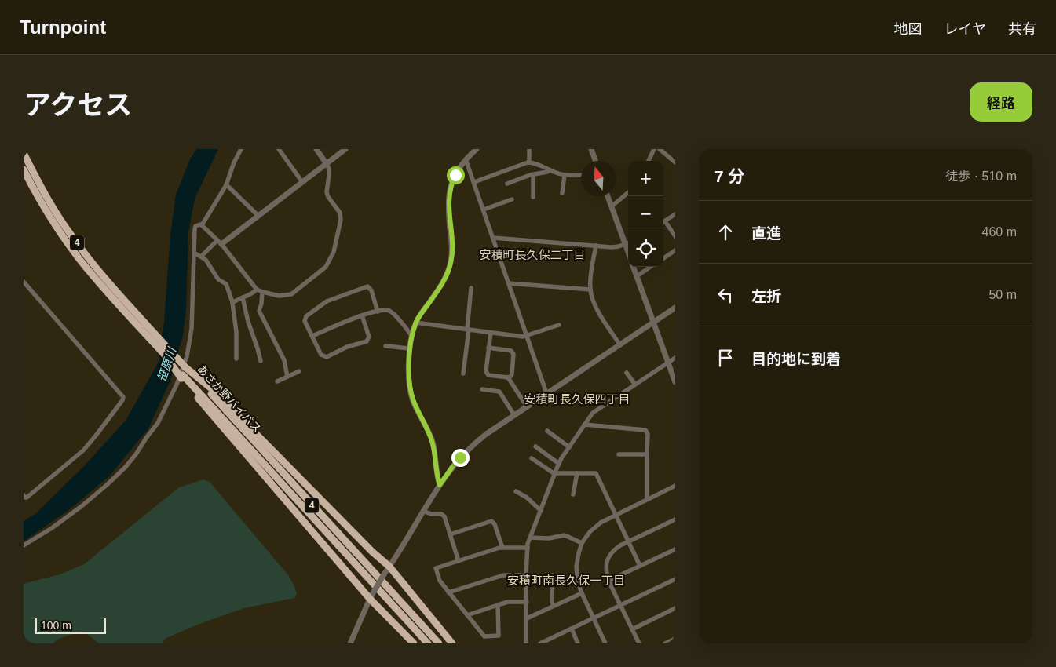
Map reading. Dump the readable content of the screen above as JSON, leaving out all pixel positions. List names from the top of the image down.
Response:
{
  "streets": {
    "highway": ["4", "あさか野バイパス"]
  },
  "districts": ["安積町長久保二丁目", "安積町長久保四丁目", "安積町南長久保一丁目"],
  "water": ["笹原川"],
  "scale_bar": "100 m",
  "north": "top",
  "page": {
    "header": "Turnpoint",
    "nav": ["地図", "レイヤ", "共有"],
    "title": "アクセス",
    "buttons": "経路",
    "heading": ["7 分", "徒歩 · 510 m"],
    "map_buttons": ["+", "−"],
    "list": [
      ["直進", "460 m"],
      ["左折", "50 m"],
      "目的地に到着"
    ],
    "scale": "100 m"
  }
}
